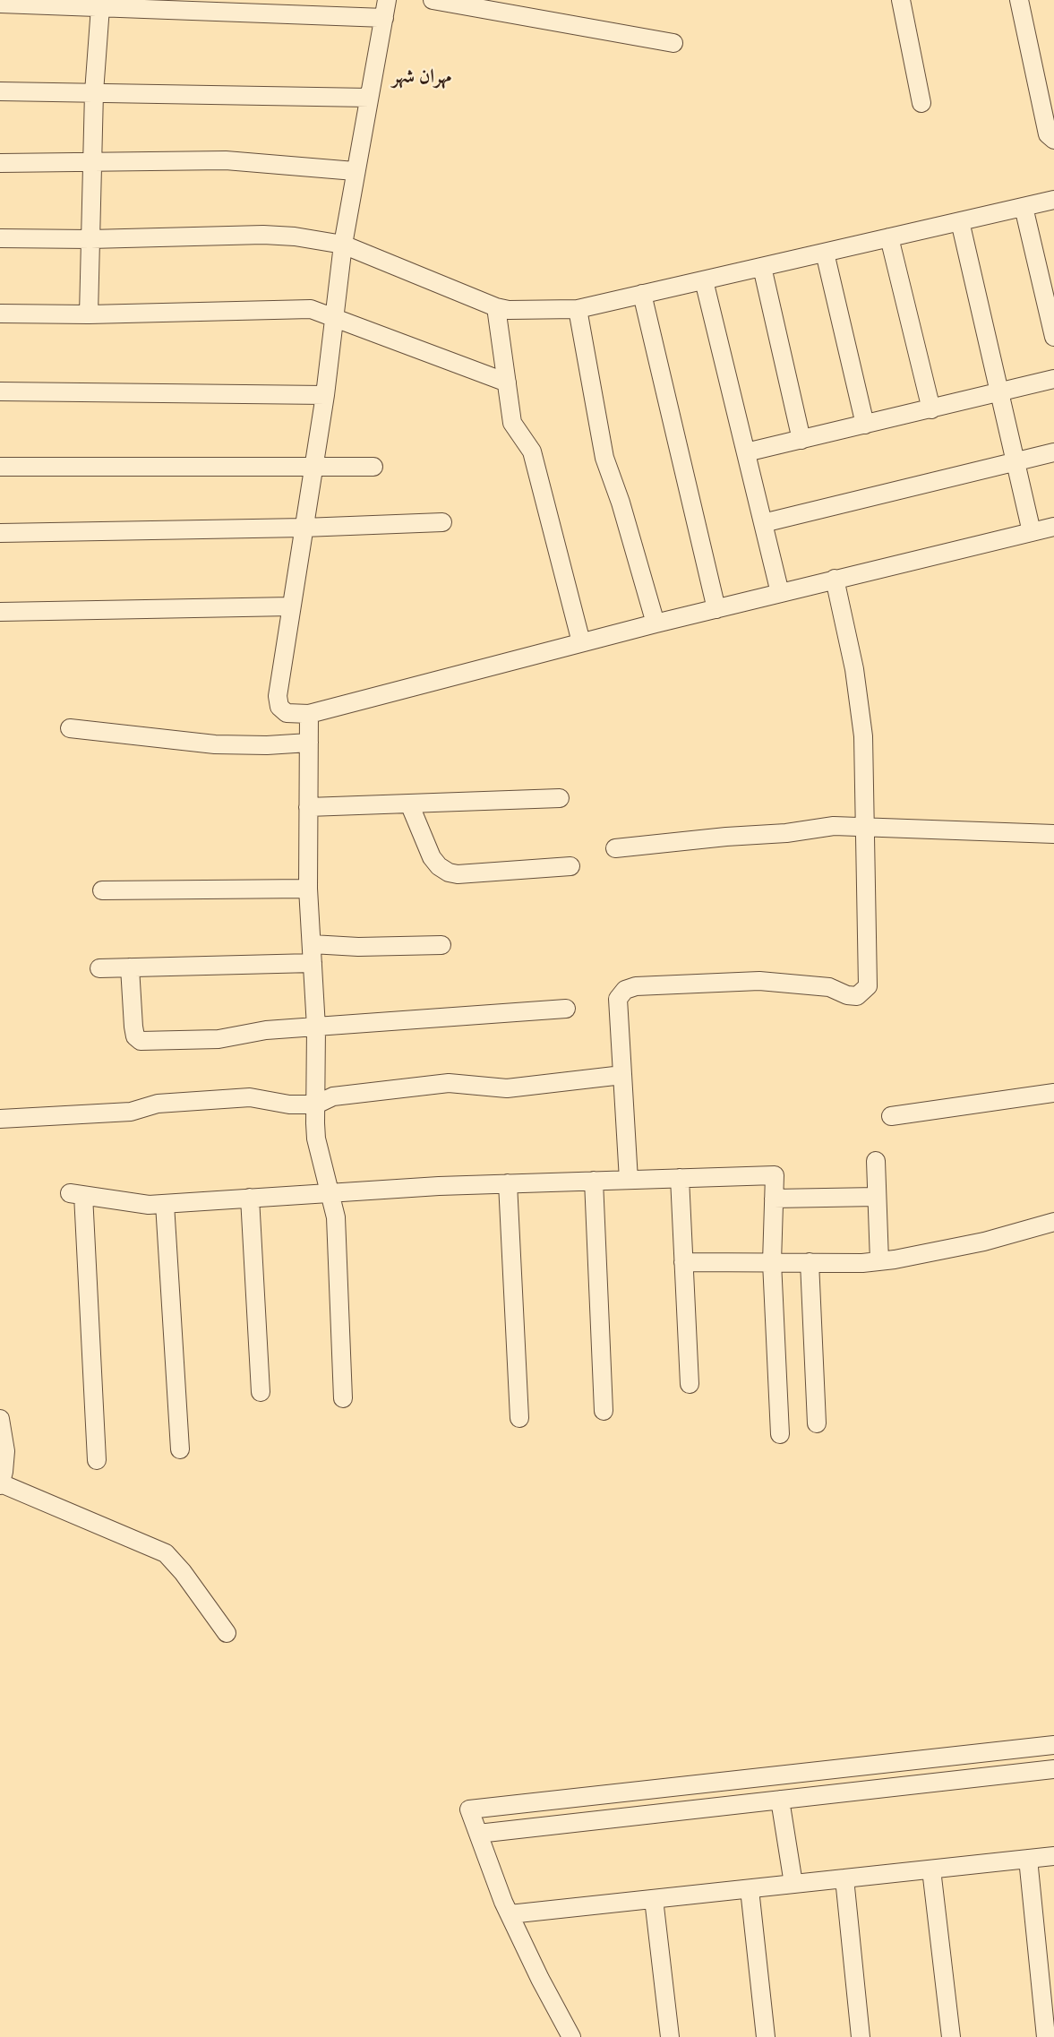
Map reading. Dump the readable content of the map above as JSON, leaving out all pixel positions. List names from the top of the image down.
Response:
{
  "districts": ["مہران شہر"]
}
